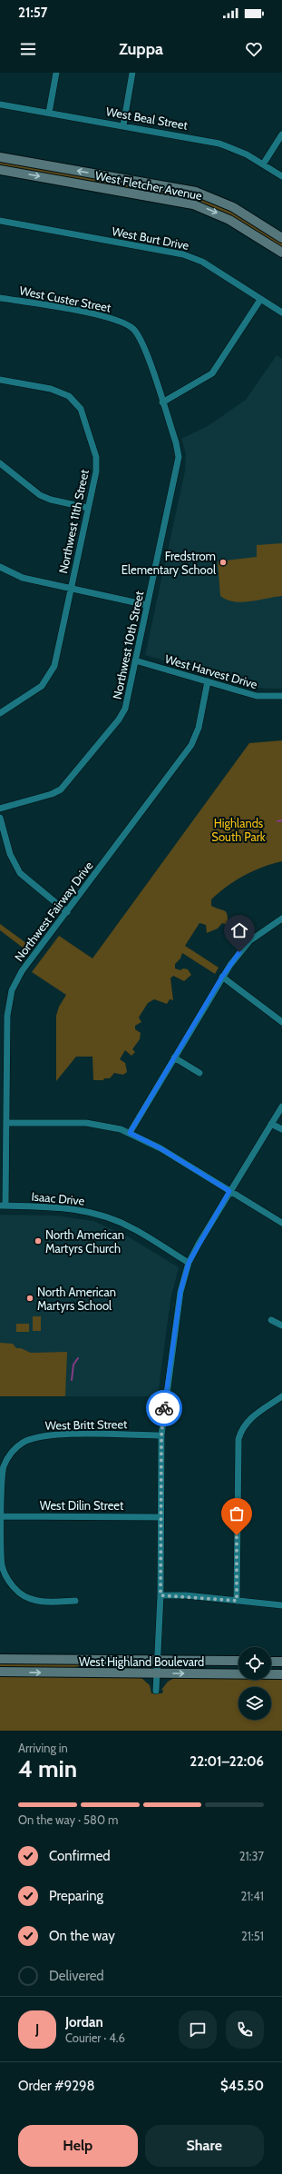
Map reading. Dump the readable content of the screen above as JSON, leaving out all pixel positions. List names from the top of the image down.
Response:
{
  "streets": {
    "main road": ["West Fletcher Avenue", "West Highland Boulevard"],
    "street": [
      "West Beal Street",
      "West Burt Drive",
      "West Custer Street",
      "Northwest 11th Street",
      "Northwest 10th Street",
      "West Harvest Drive",
      "Northwest Fairway Drive",
      "Isaac Drive",
      "West Britt Street",
      "West Dilin Street"
    ]
  },
  "crossings": [
    ["West Custer Street", "Northwest 10th Street"],
    ["Northwest 10th Street", "West Harvest Drive"],
    ["West Harvest Drive", "Northwest Fairway Drive"],
    ["Northwest Fairway Drive", "Isaac Drive"],
    ["West Britt Street", "West Dilin Street"]
  ],
  "parks": ["Highlands South Park"],
  "places": ["Fredstrom Elementary School", "North American Martyrs Church", "North American Martyrs School"],
  "page": {
    "status": "21:57",
    "header": "Zuppa",
    "heading": ["4 min", "Arriving in", "22:01–22:06"],
    "panel": [
      "Jordan",
      "Courier · 4.6",
      "Order #9298",
      "$45.50"
    ],
    "bar": "On the way · 580 m",
    "list": [
      ["Confirmed", "21:37"],
      ["Preparing", "21:41"],
      ["On the way", "21:51"],
      "Delivered"
    ],
    "round": "J",
    "buttons": ["Help", "Share"]
  }
}
